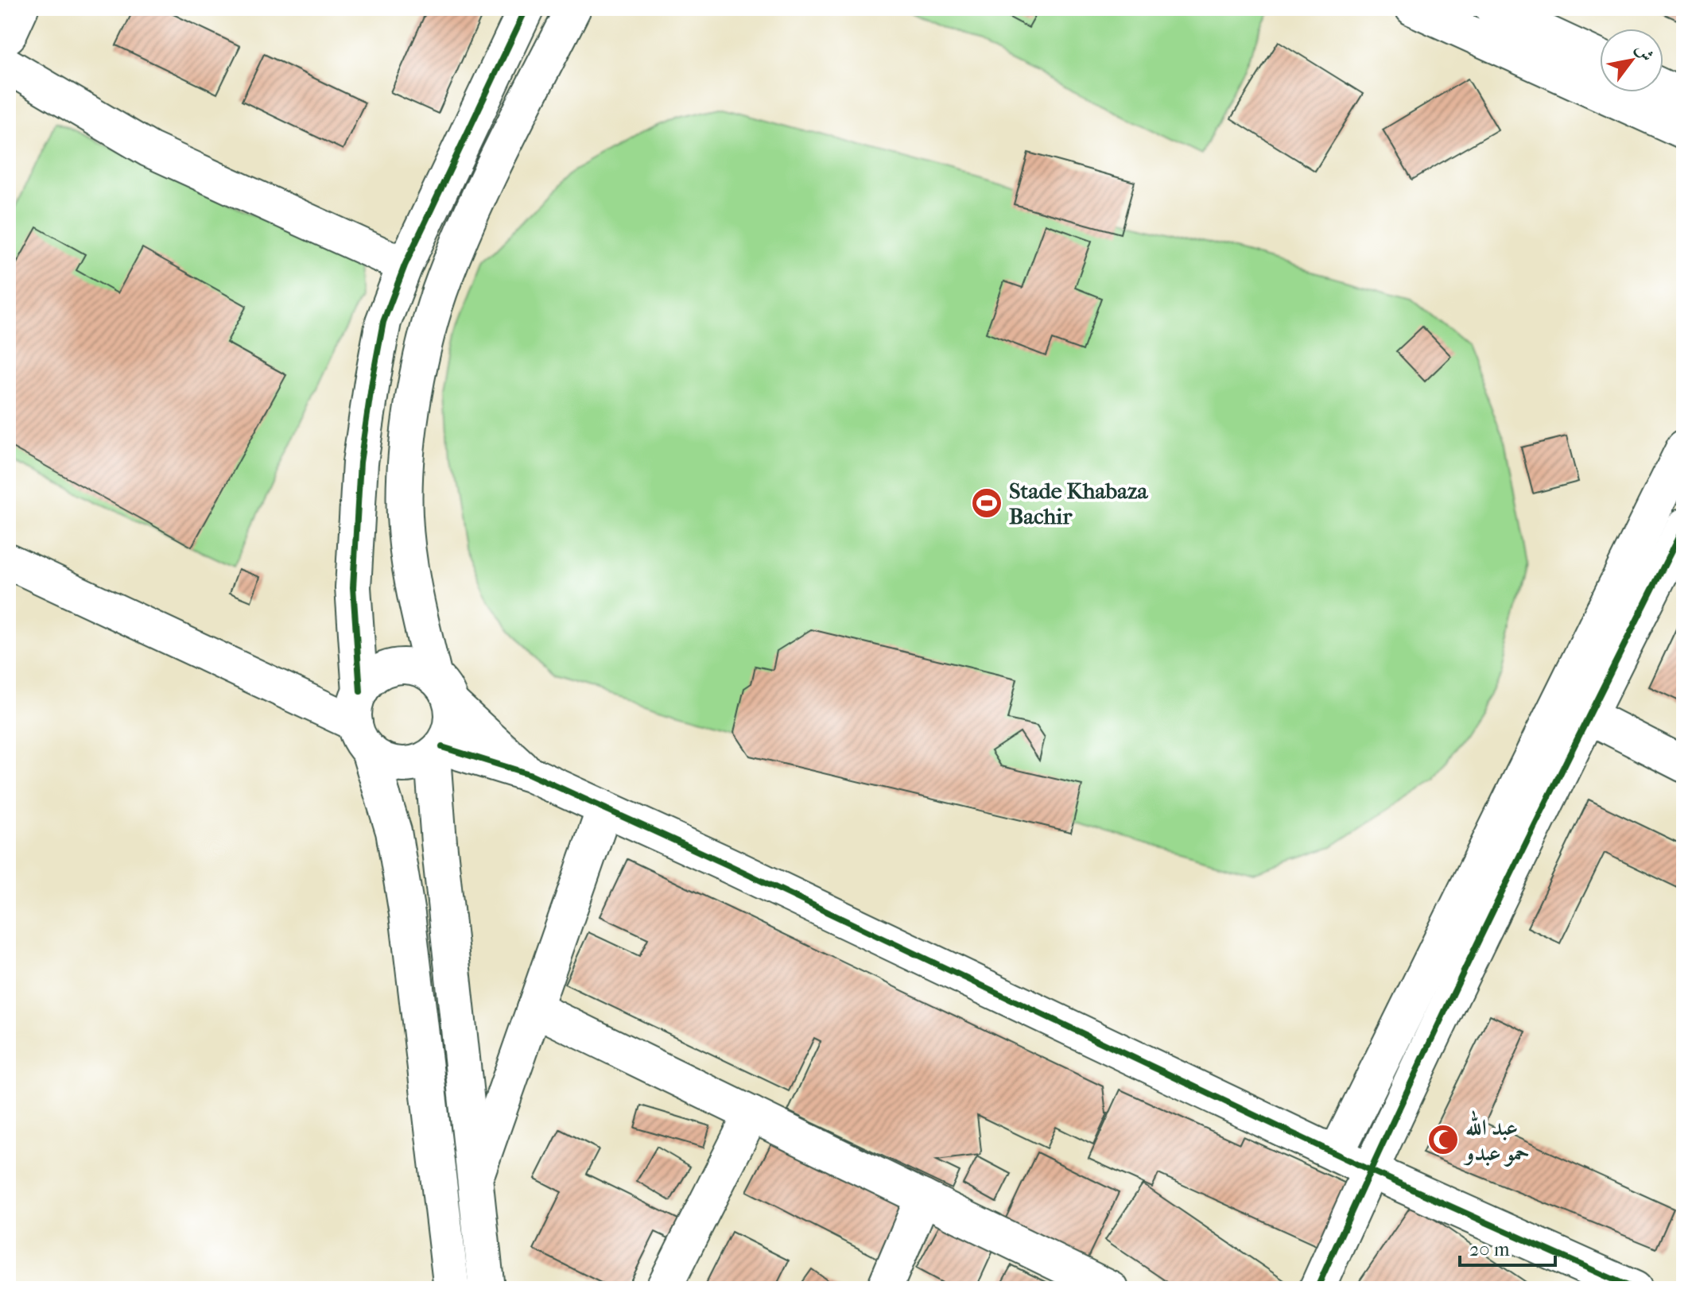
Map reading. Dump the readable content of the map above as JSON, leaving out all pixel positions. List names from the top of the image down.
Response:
{
  "places": {
    "sports": ["Stade Khabaza Bachir"],
    "mosque": ["عبد الله حمو عبدو"]
  },
  "scale_bar": "20 m",
  "north": "top right"
}
